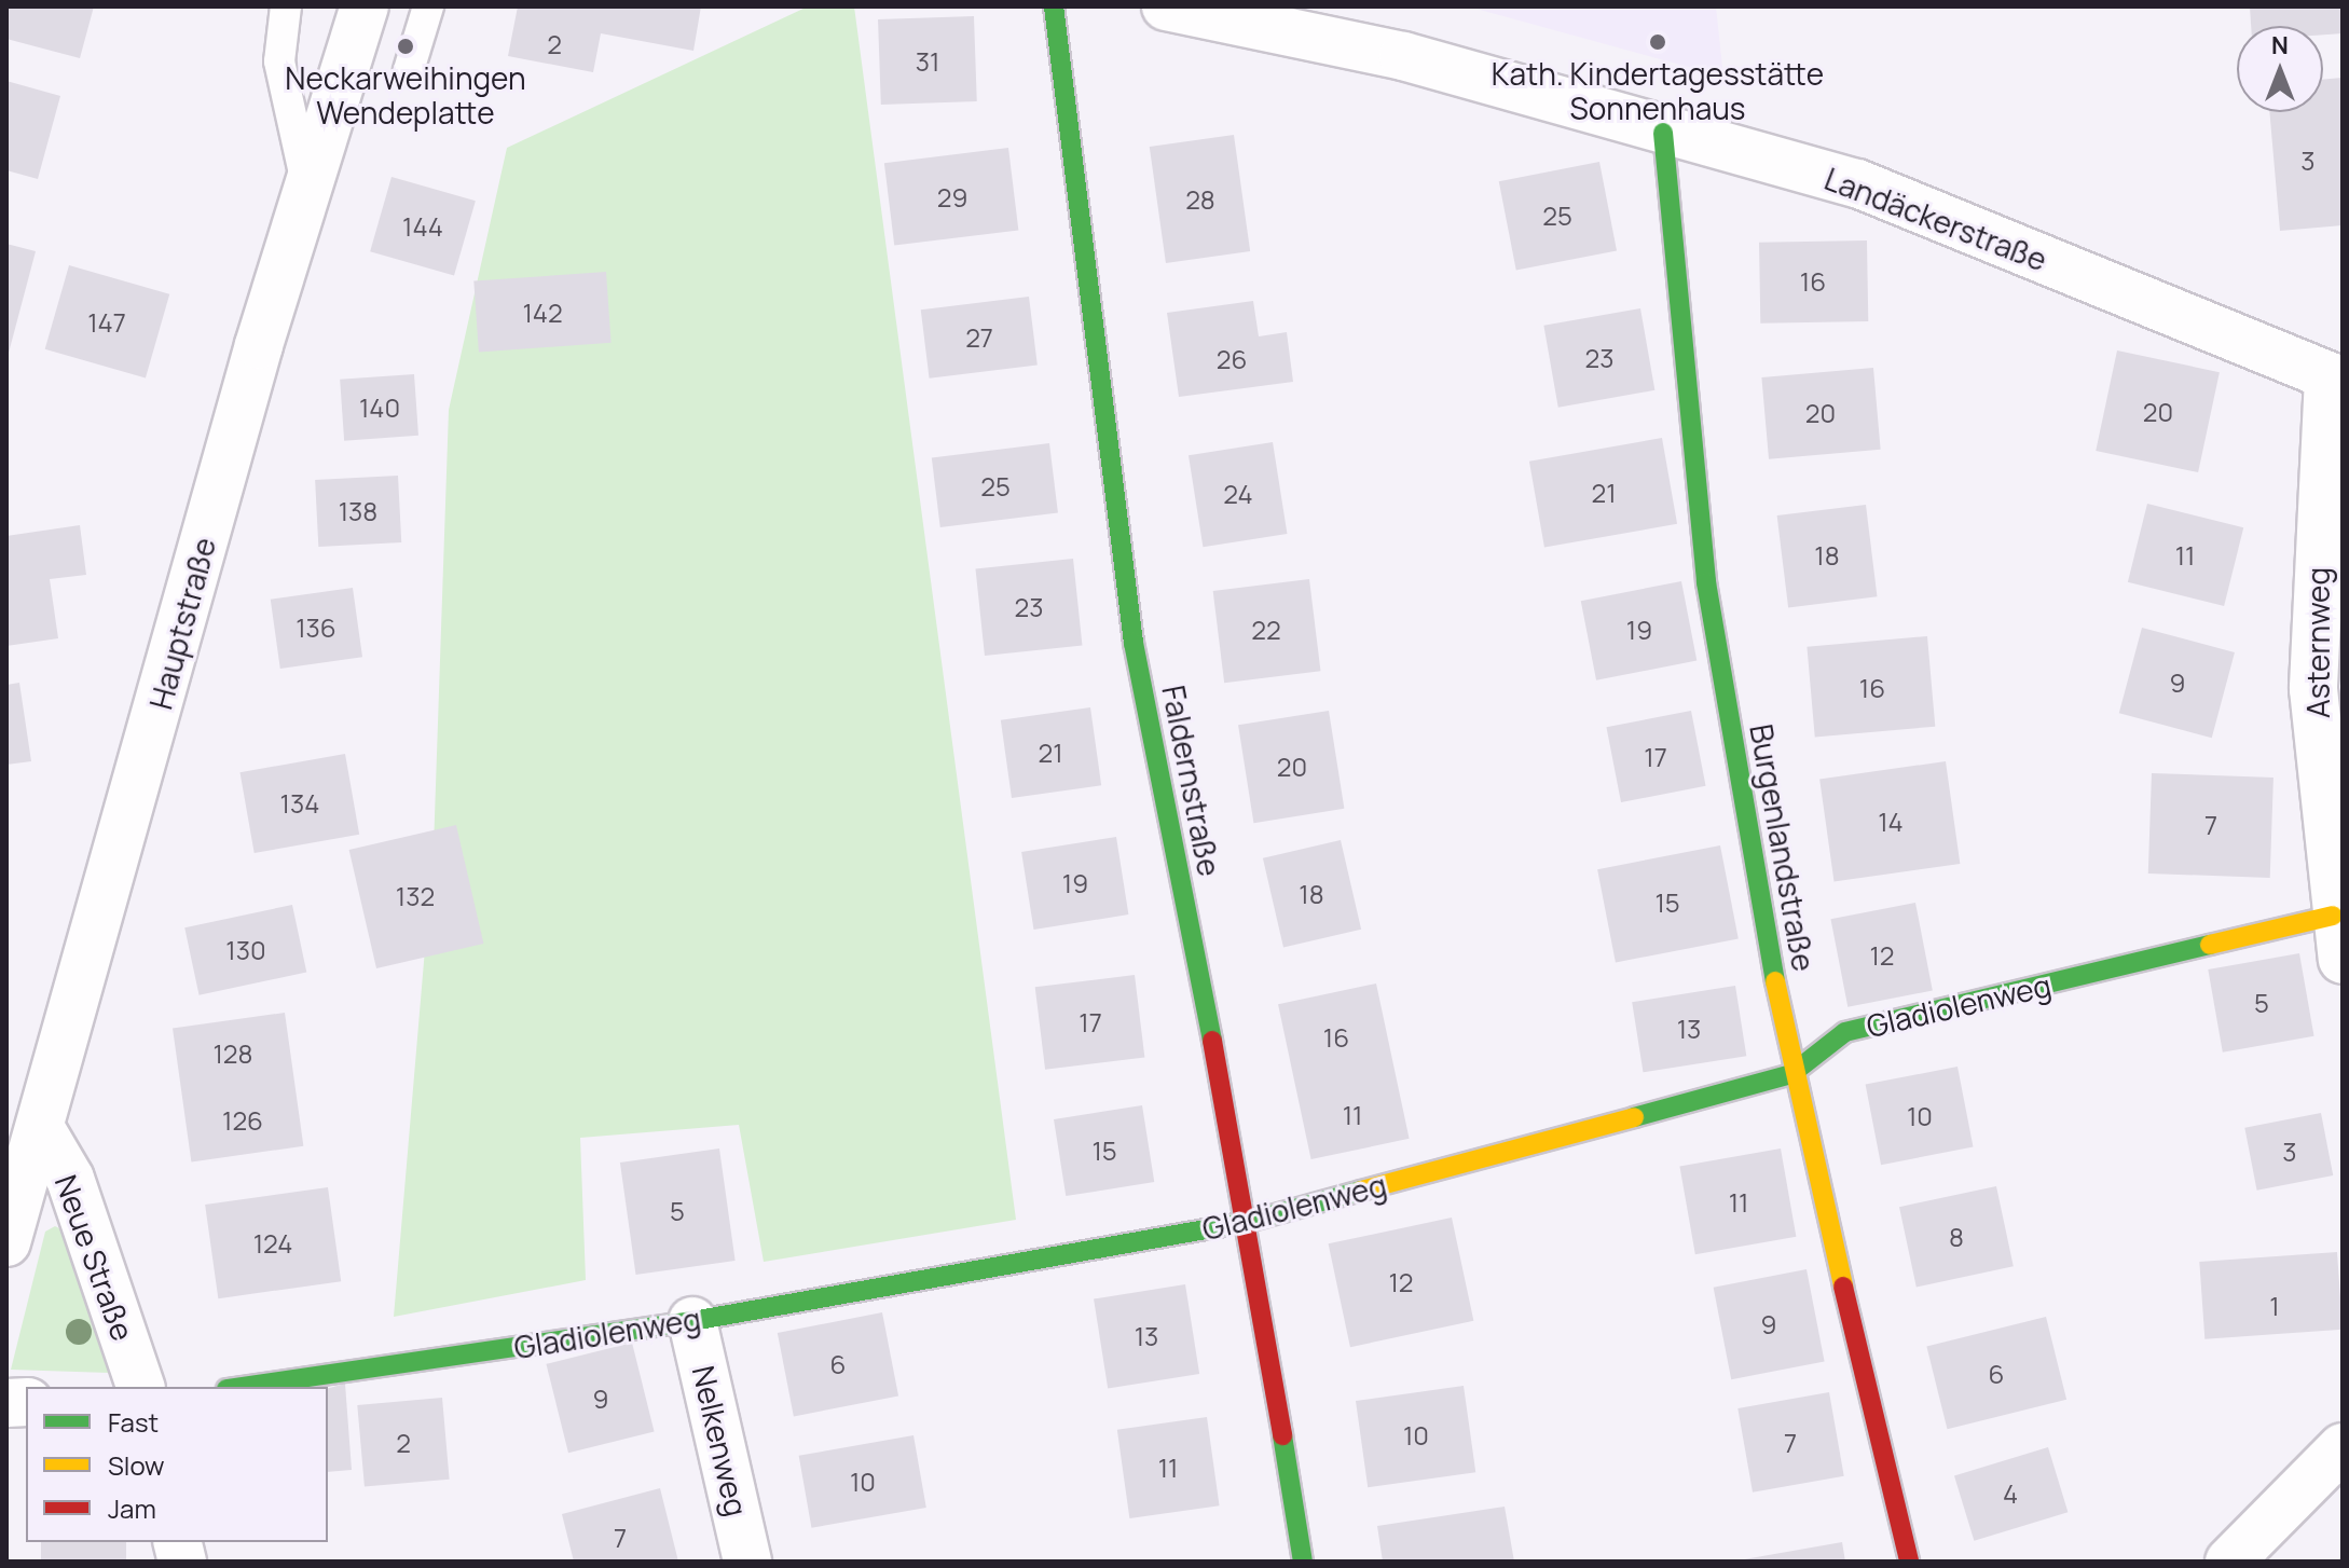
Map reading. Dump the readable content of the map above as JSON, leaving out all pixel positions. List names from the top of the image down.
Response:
{
  "streets": {
    "street": [
      "Landäckerstraße",
      "Hauptstraße",
      "Asternweg",
      "Faldernstraße",
      "Burgenlandstraße",
      "Gladiolenweg",
      "Neue Straße",
      "Nelkenweg"
    ]
  },
  "crossings": [
    ["Landäckerstraße", "Asternweg"],
    ["Landäckerstraße", "Burgenlandstraße"],
    ["Hauptstraße", "Neue Straße"],
    ["Asternweg", "Gladiolenweg"],
    ["Faldernstraße", "Gladiolenweg"],
    ["Burgenlandstraße", "Gladiolenweg"],
    ["Gladiolenweg", "Nelkenweg"]
  ],
  "places": ["Kath. Kindertagesstätte Sonnenhaus", "Neckarweihingen Wendeplatte"],
  "house_numbers": [
    "2",
    "31",
    "3",
    "29",
    "28",
    "25",
    "144",
    "16",
    "142",
    "147",
    "27",
    "23",
    "26",
    "140",
    "20",
    "20",
    "25",
    "21",
    "24",
    "138",
    "18",
    "11",
    "23",
    "136",
    "22",
    "19",
    "9",
    "16",
    "21",
    "17",
    "20",
    "134",
    "14",
    "7",
    "19",
    "18",
    "132",
    "15",
    "130",
    "12",
    "5",
    "17",
    "13",
    "16",
    "128",
    "11",
    "10",
    "126",
    "15",
    "3",
    "11",
    "5",
    "8",
    "124",
    "12",
    "1",
    "9",
    "13",
    "6",
    "6",
    "9",
    "10",
    "2",
    "7",
    "11",
    "10",
    "4",
    "7"
  ],
  "legend": ["Fast", "Slow", "Jam"],
  "north": "top"
}
